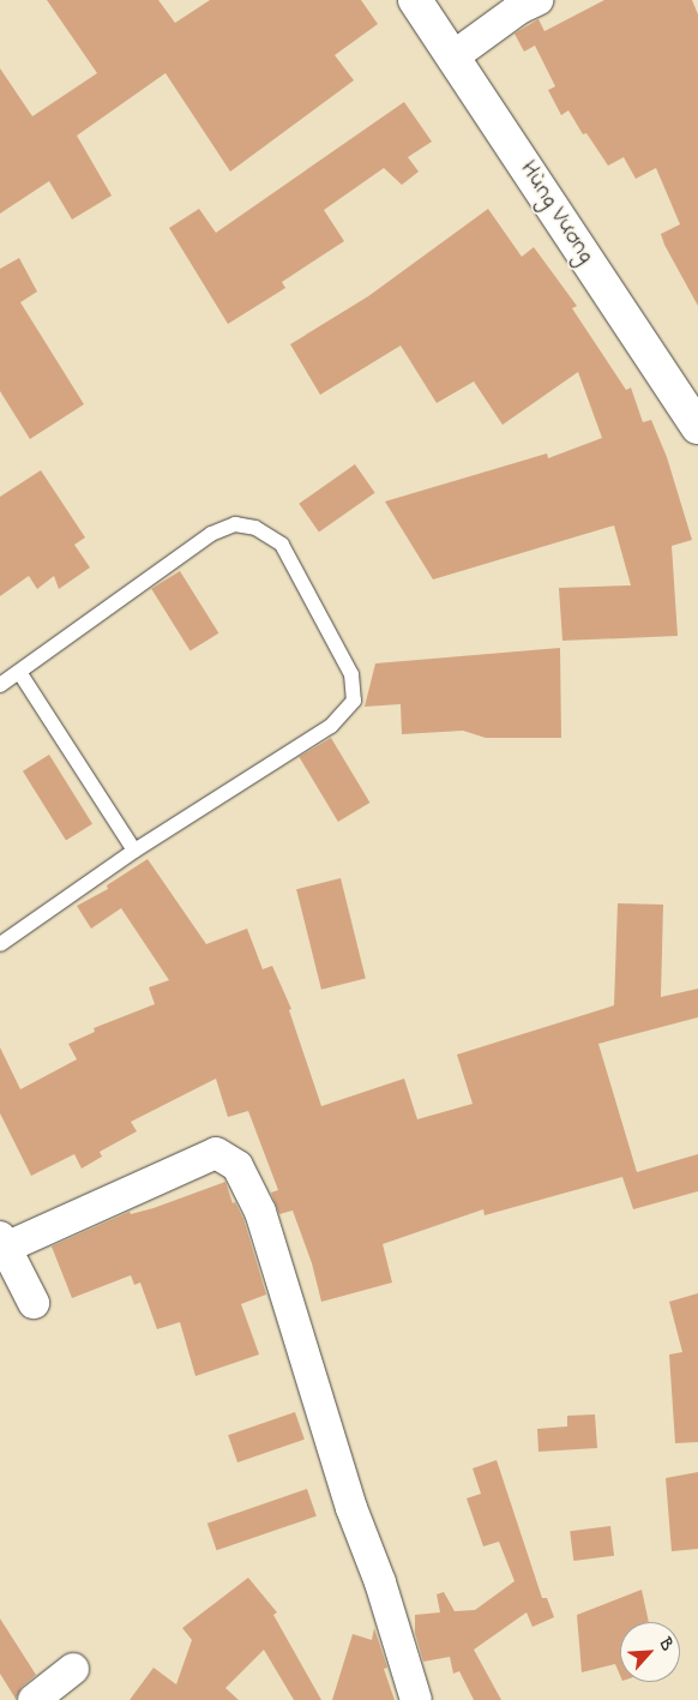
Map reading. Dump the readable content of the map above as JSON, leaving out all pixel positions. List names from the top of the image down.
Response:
{
  "streets": {
    "main road": ["Hùng Vương"]
  },
  "north": "top right"
}
